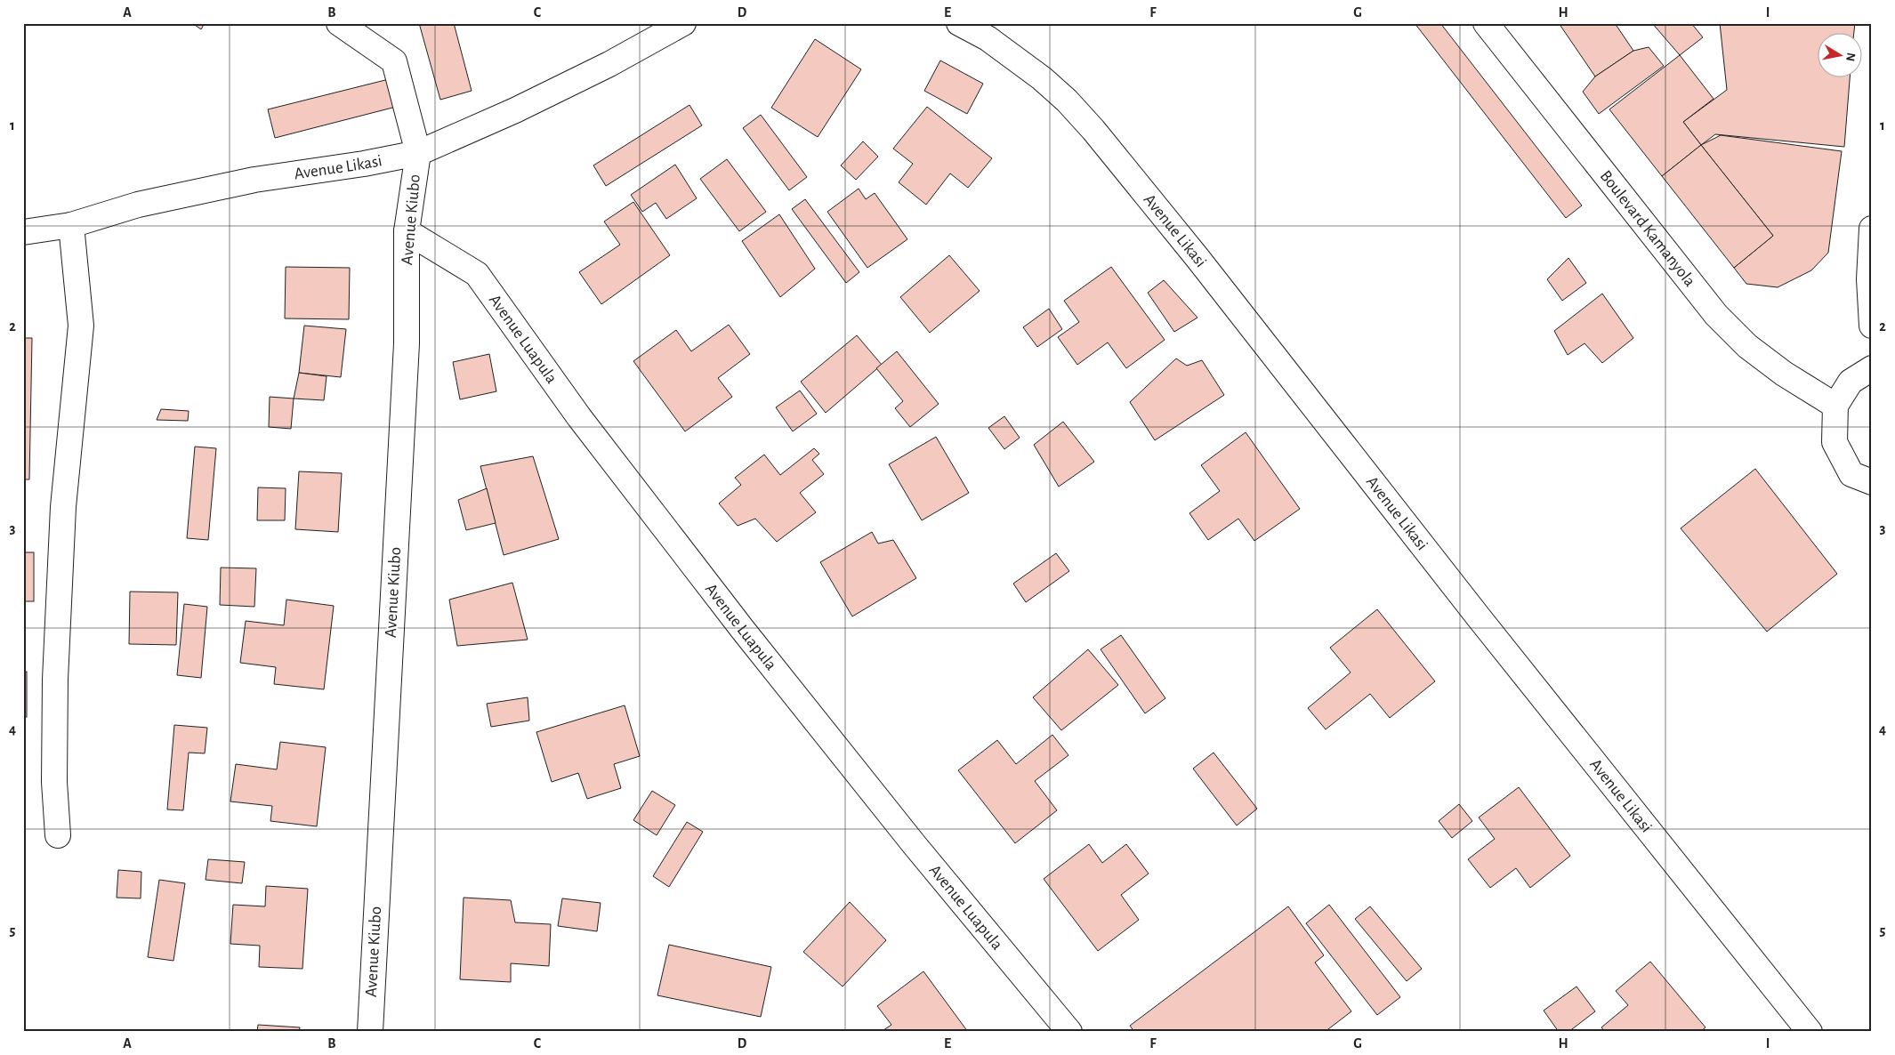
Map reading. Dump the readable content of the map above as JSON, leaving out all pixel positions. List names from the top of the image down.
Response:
{
  "streets": {
    "main road": [
      "Avenue Likasi",
      "Avenue Kiubo",
      "Boulevard Kamanyola",
      "Avenue Luapula"
    ]
  },
  "crossings": [
    ["Avenue Likasi", "Avenue Kiubo"],
    ["Avenue Kiubo", "Avenue Luapula"]
  ],
  "north": "right",
  "grid": {
    "columns": [
      "A",
      "B",
      "C",
      "D",
      "E",
      "F",
      "G",
      "H",
      "I"
    ],
    "rows": [
      "1",
      "2",
      "3",
      "4",
      "5"
    ]
  }
}
